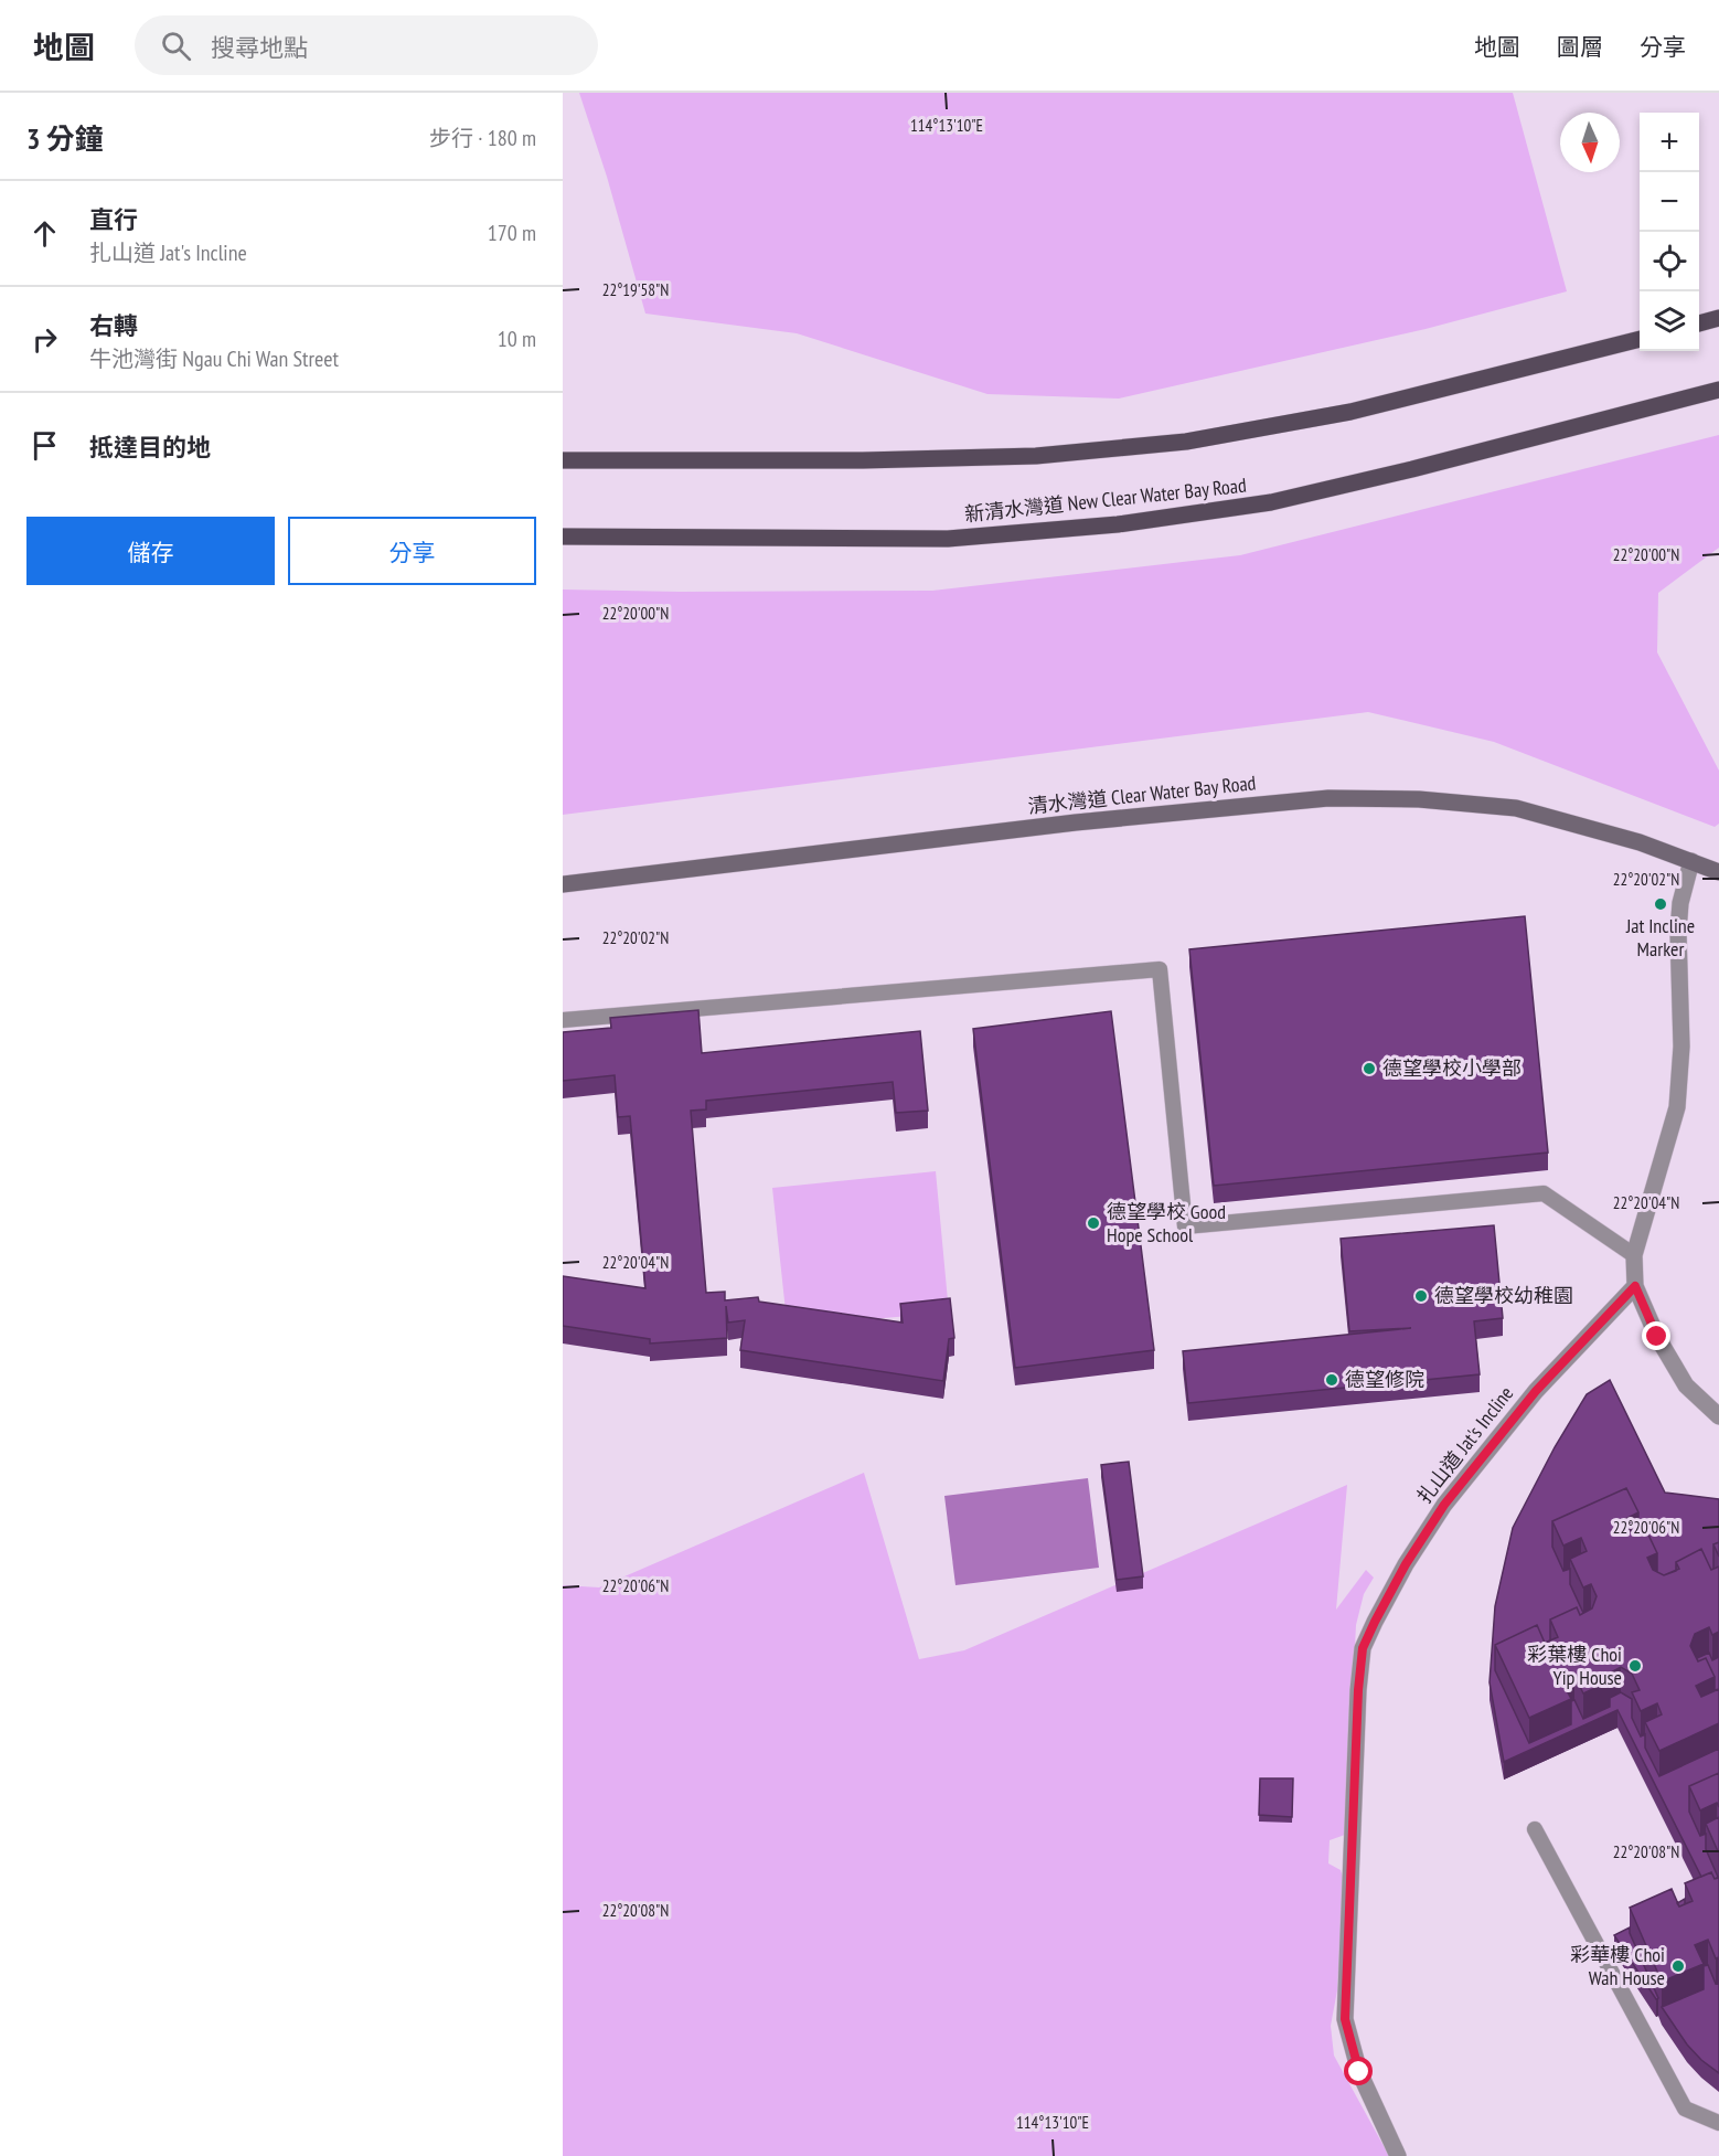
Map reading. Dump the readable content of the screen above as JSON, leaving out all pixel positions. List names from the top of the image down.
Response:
{
  "streets": {
    "main road": ["新清水灣道 New Clear Water Bay Road", "清水灣道 Clear Water Bay Road"],
    "street": ["扎山道 Jat's Incline"]
  },
  "places": [
    "Jat Incline Marker",
    "德望學校小學部",
    "德望學校 Good Hope School",
    "德望學校幼稚園",
    "德望修院",
    "彩葉樓 Choi Yip House",
    "彩華樓 Choi Wah House"
  ],
  "north": "bottom",
  "page": {
    "header": "地圖",
    "search": "搜尋地點",
    "nav": ["地圖", "圖層", "分享"],
    "heading": ["3 分鐘", "步行 · 180 m"],
    "map_buttons": ["+", "−"],
    "list": [
      ["直行", "扎山道 Jat's Incline", "170 m"],
      ["右轉", "牛池灣街 Ngau Chi Wan Street", "10 m"],
      "抵達目的地"
    ],
    "buttons": ["儲存", "分享"]
  },
  "coordinates": [
    "114°13'10\"E",
    "22°19'58\"N",
    "22°20'00\"N",
    "22°20'02\"N",
    "22°20'04\"N",
    "22°20'06\"N",
    "22°20'08\"N"
  ]
}
